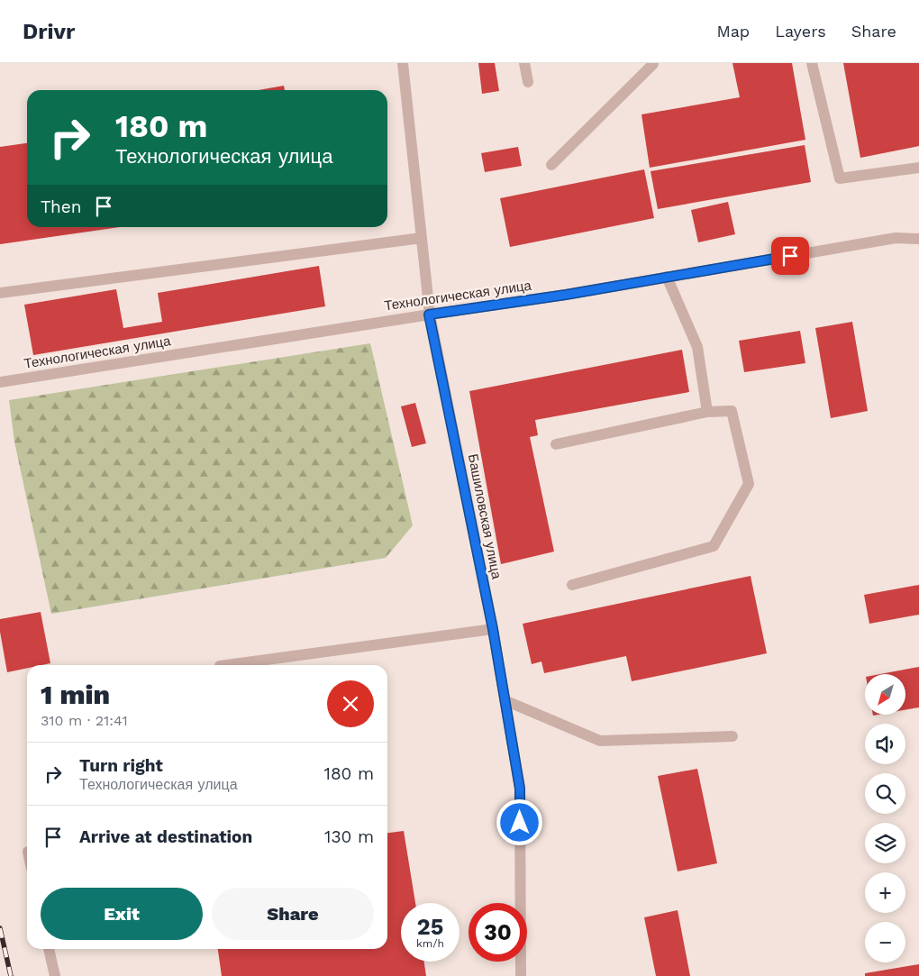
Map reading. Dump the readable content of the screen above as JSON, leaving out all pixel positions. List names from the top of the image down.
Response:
{
  "streets": {
    "street": ["Технологическая улица", "Башиловская улица"]
  },
  "crossings": [
    ["Технологическая улица", "Башиловская улица"]
  ],
  "north": "bottom left",
  "page": {
    "header": "Drivr",
    "nav": ["Map", "Layers", "Share"],
    "turn": ["180 m", "Технологическая улица"],
    "then": "Then",
    "heading": ["1 min", "310 m · 21:41"],
    "map_buttons": ["+", "−"],
    "list": [
      {
        "name": "Turn right",
        "note": "Технологическая улица",
        "value": "180 m"
      },
      {
        "name": "Arrive at destination",
        "value": "130 m"
      }
    ],
    "buttons": ["Exit", "Share"],
    "speed": "25 km/h",
    "limit": "30"
  }
}
